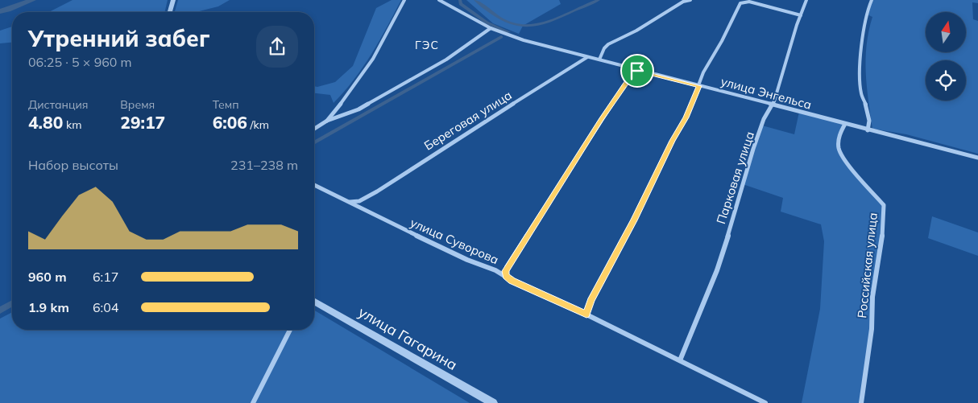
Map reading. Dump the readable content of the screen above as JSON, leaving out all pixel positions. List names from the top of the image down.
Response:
{
  "streets": {
    "street": [
      "улица Энгельса",
      "Береговая улица",
      "Парковая улица",
      "улица Суворова",
      "Российская улица",
      "улица Гагарина"
    ]
  },
  "crossings": [
    ["улица Энгельса", "Береговая улица"],
    ["улица Энгельса", "Парковая улица"],
    ["улица Энгельса", "Российская улица"],
    ["Парковая улица", "улица Суворова"]
  ],
  "districts": ["ГЭС"],
  "north": "top",
  "page": {
    "heading": ["Утренний забег", "06:25 · 5 × 960 m"],
    "stats": [
      ["Дистанция", "4.80 km"],
      ["Время", "29:17"],
      ["Темп", "6:06 /km"]
    ],
    "chart": ["Набор высоты", "231–238 m"],
    "list": [
      {
        "name": "960 m",
        "note": "6:17"
      },
      {
        "name": "1.9 km",
        "note": "6:04"
      }
    ]
  }
}
